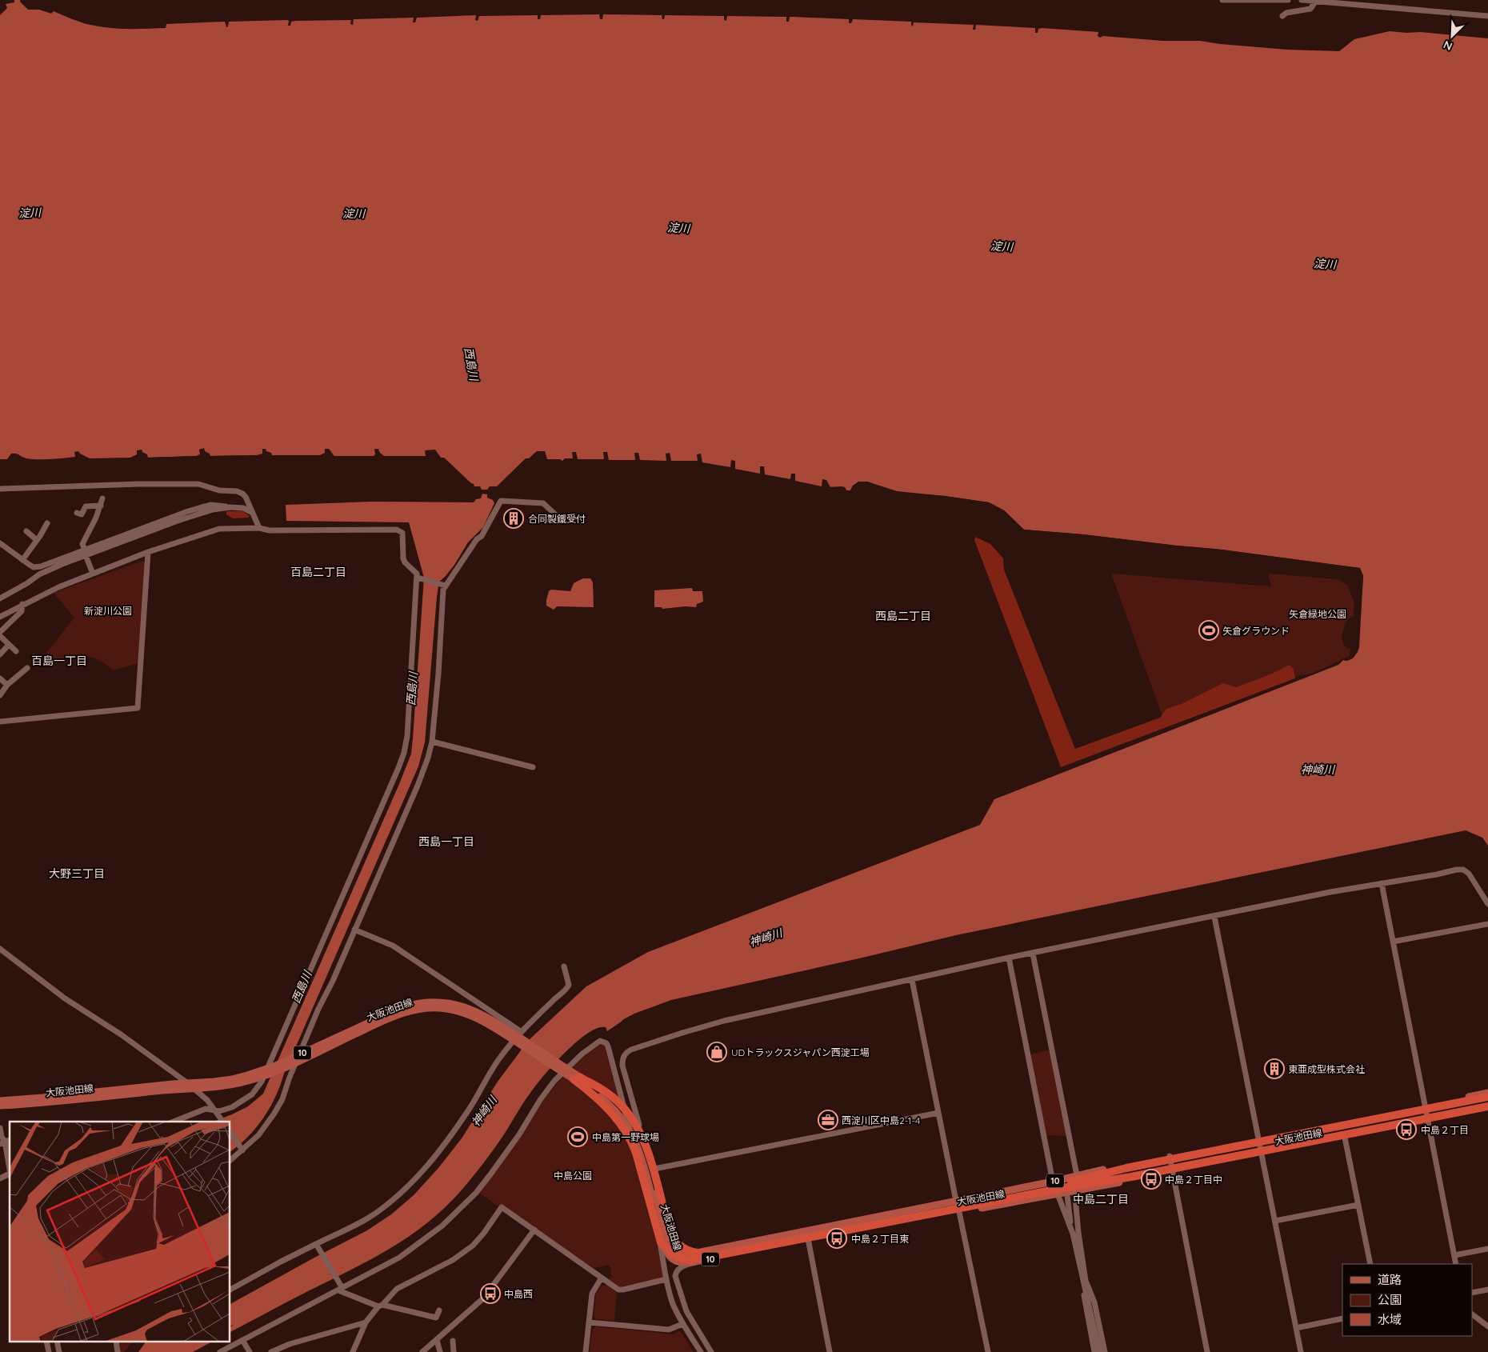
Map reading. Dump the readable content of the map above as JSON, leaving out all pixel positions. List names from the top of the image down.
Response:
{
  "streets": {
    "main road": ["大阪池田線", "10"]
  },
  "districts": [
    "百島二丁目",
    "西島二丁目",
    "百島一丁目",
    "西島一丁目",
    "大野三丁目",
    "中島二丁目"
  ],
  "water": ["淀川", "西島川", "神崎川"],
  "parks": ["新淀川公園", "矢倉緑地公園", "中島公園"],
  "places": {
    "building": ["合同製鐵受付", "東亜成型株式会社"],
    "sports": ["矢倉グラウンド", "中島第一野球場"],
    "shop": ["UDトラックスジャパン西淀工場"],
    "office": ["西淀川区中島2-1-4"],
    "bus stop": [
      "中島２丁目",
      "中島２丁目中",
      "中島２丁目東",
      "中島西"
    ]
  },
  "legend": ["道路", "公園", "水域"],
  "north": "bottom left"
}
